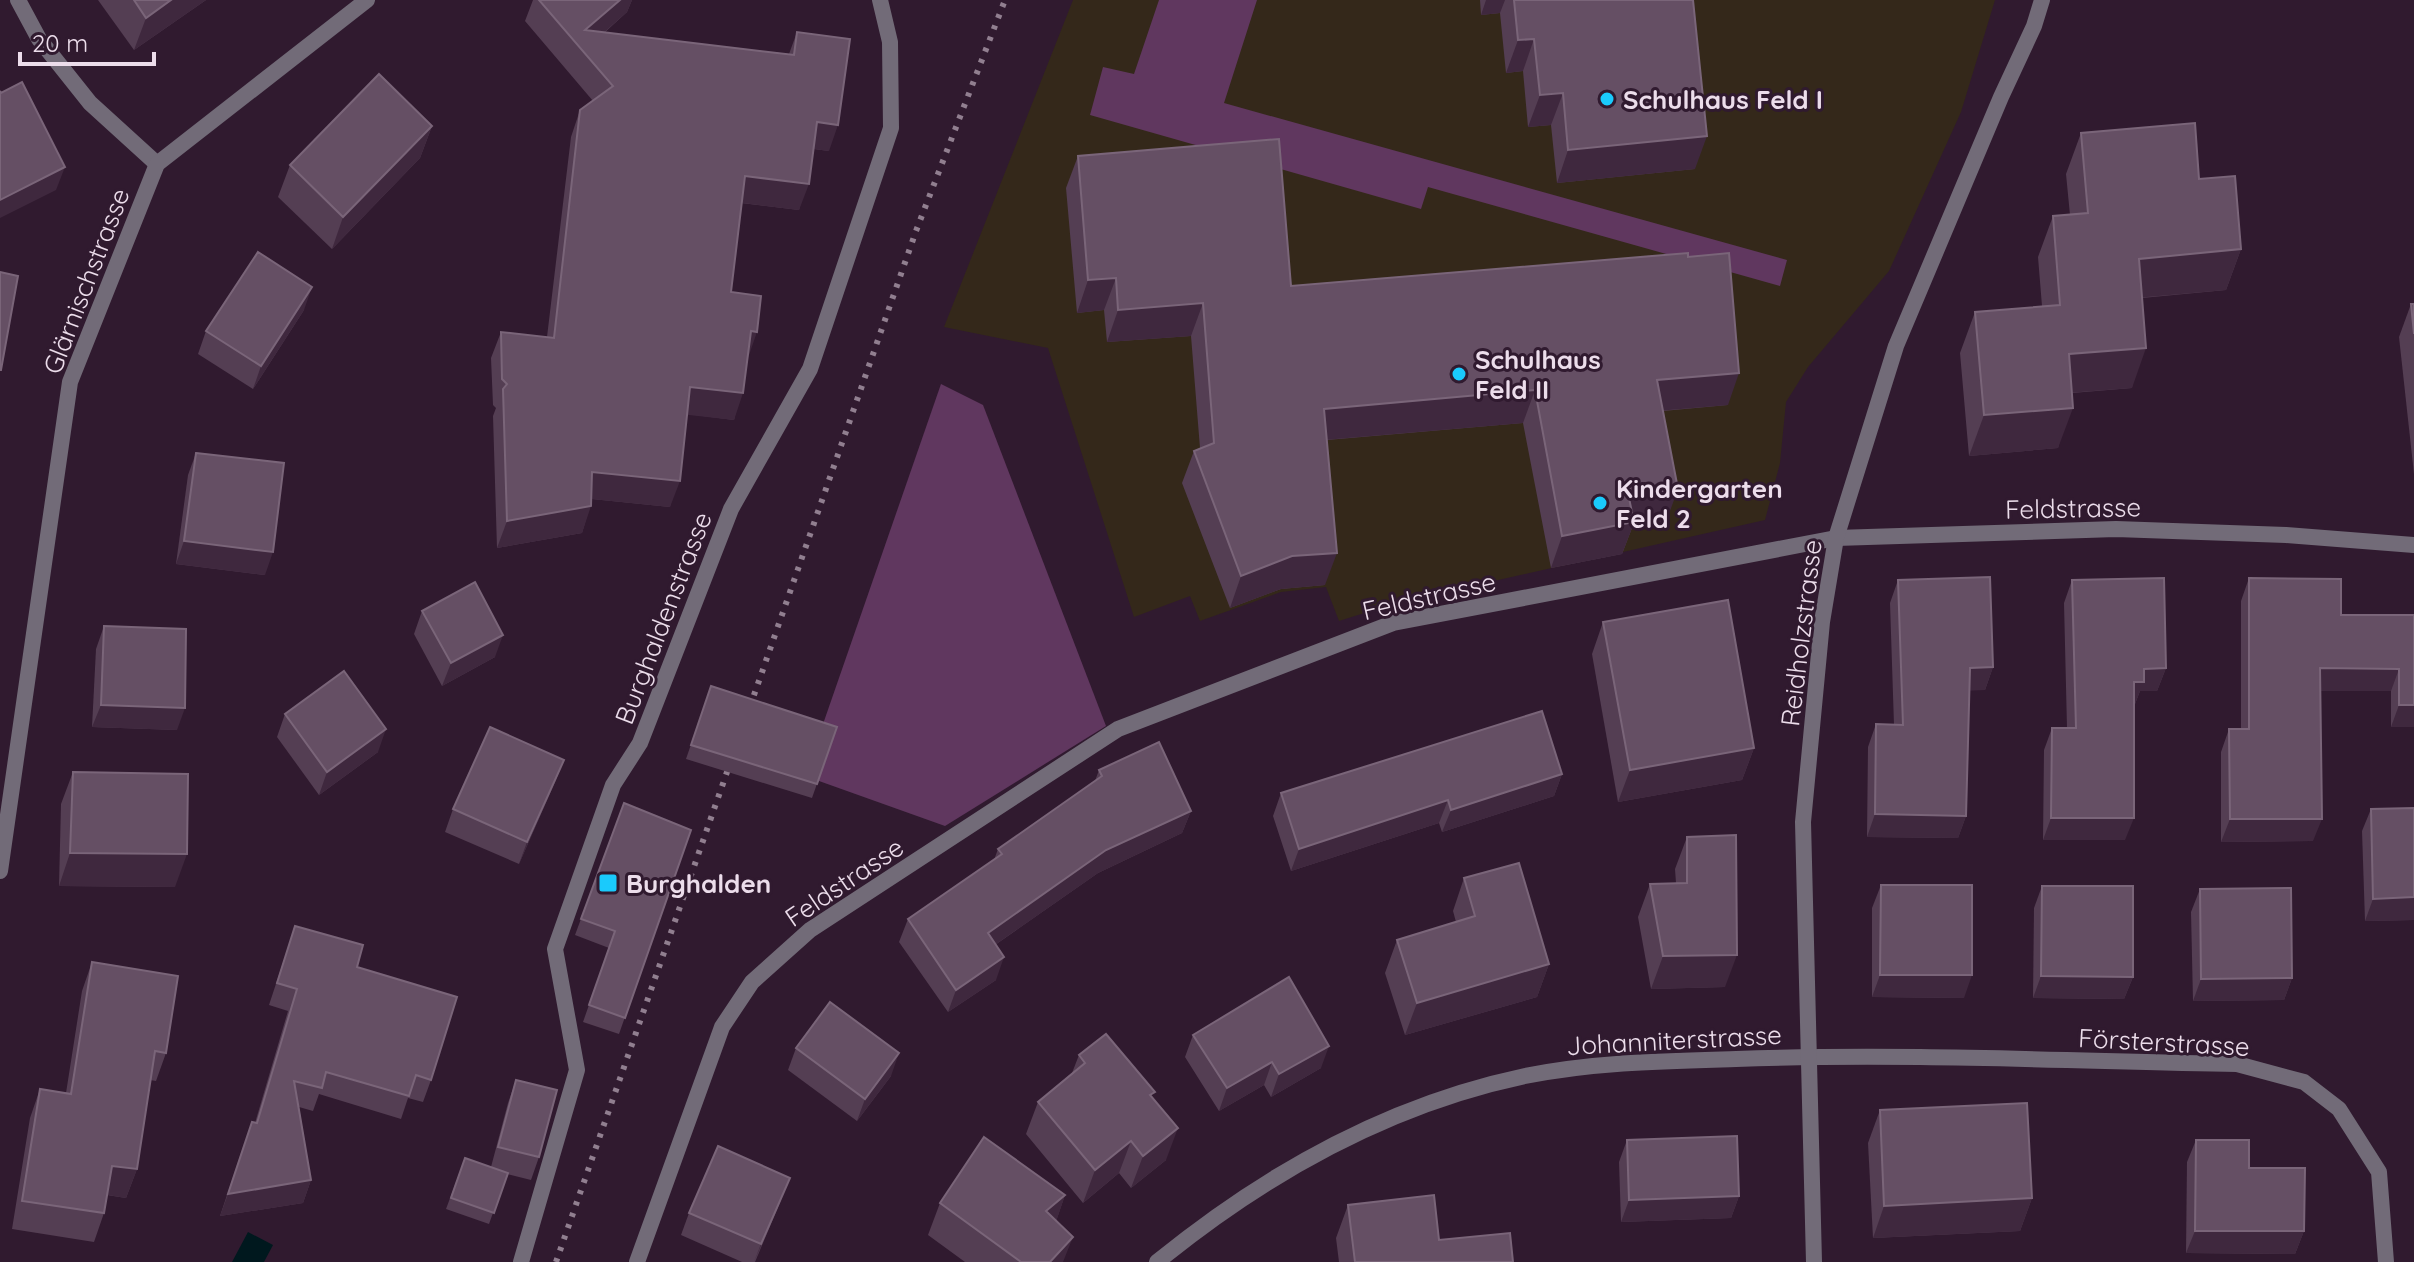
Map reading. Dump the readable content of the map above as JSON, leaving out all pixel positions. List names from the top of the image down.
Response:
{
  "streets": {
    "street": [
      "Glärnischstrasse",
      "Feldstrasse",
      "Burghaldenstrasse",
      "Reidholzstrasse",
      "Johanniterstrasse",
      "Försterstrasse"
    ]
  },
  "crossings": [
    ["Feldstrasse", "Reidholzstrasse"],
    ["Reidholzstrasse", "Johanniterstrasse"],
    ["Reidholzstrasse", "Försterstrasse"],
    ["Johanniterstrasse", "Försterstrasse"]
  ],
  "places": {
    "other": ["Schulhaus Feld I", "Schulhaus Feld II", "Kindergarten Feld 2"],
    "transit": ["Burghalden"]
  },
  "scale_bar": "20 m"
}
